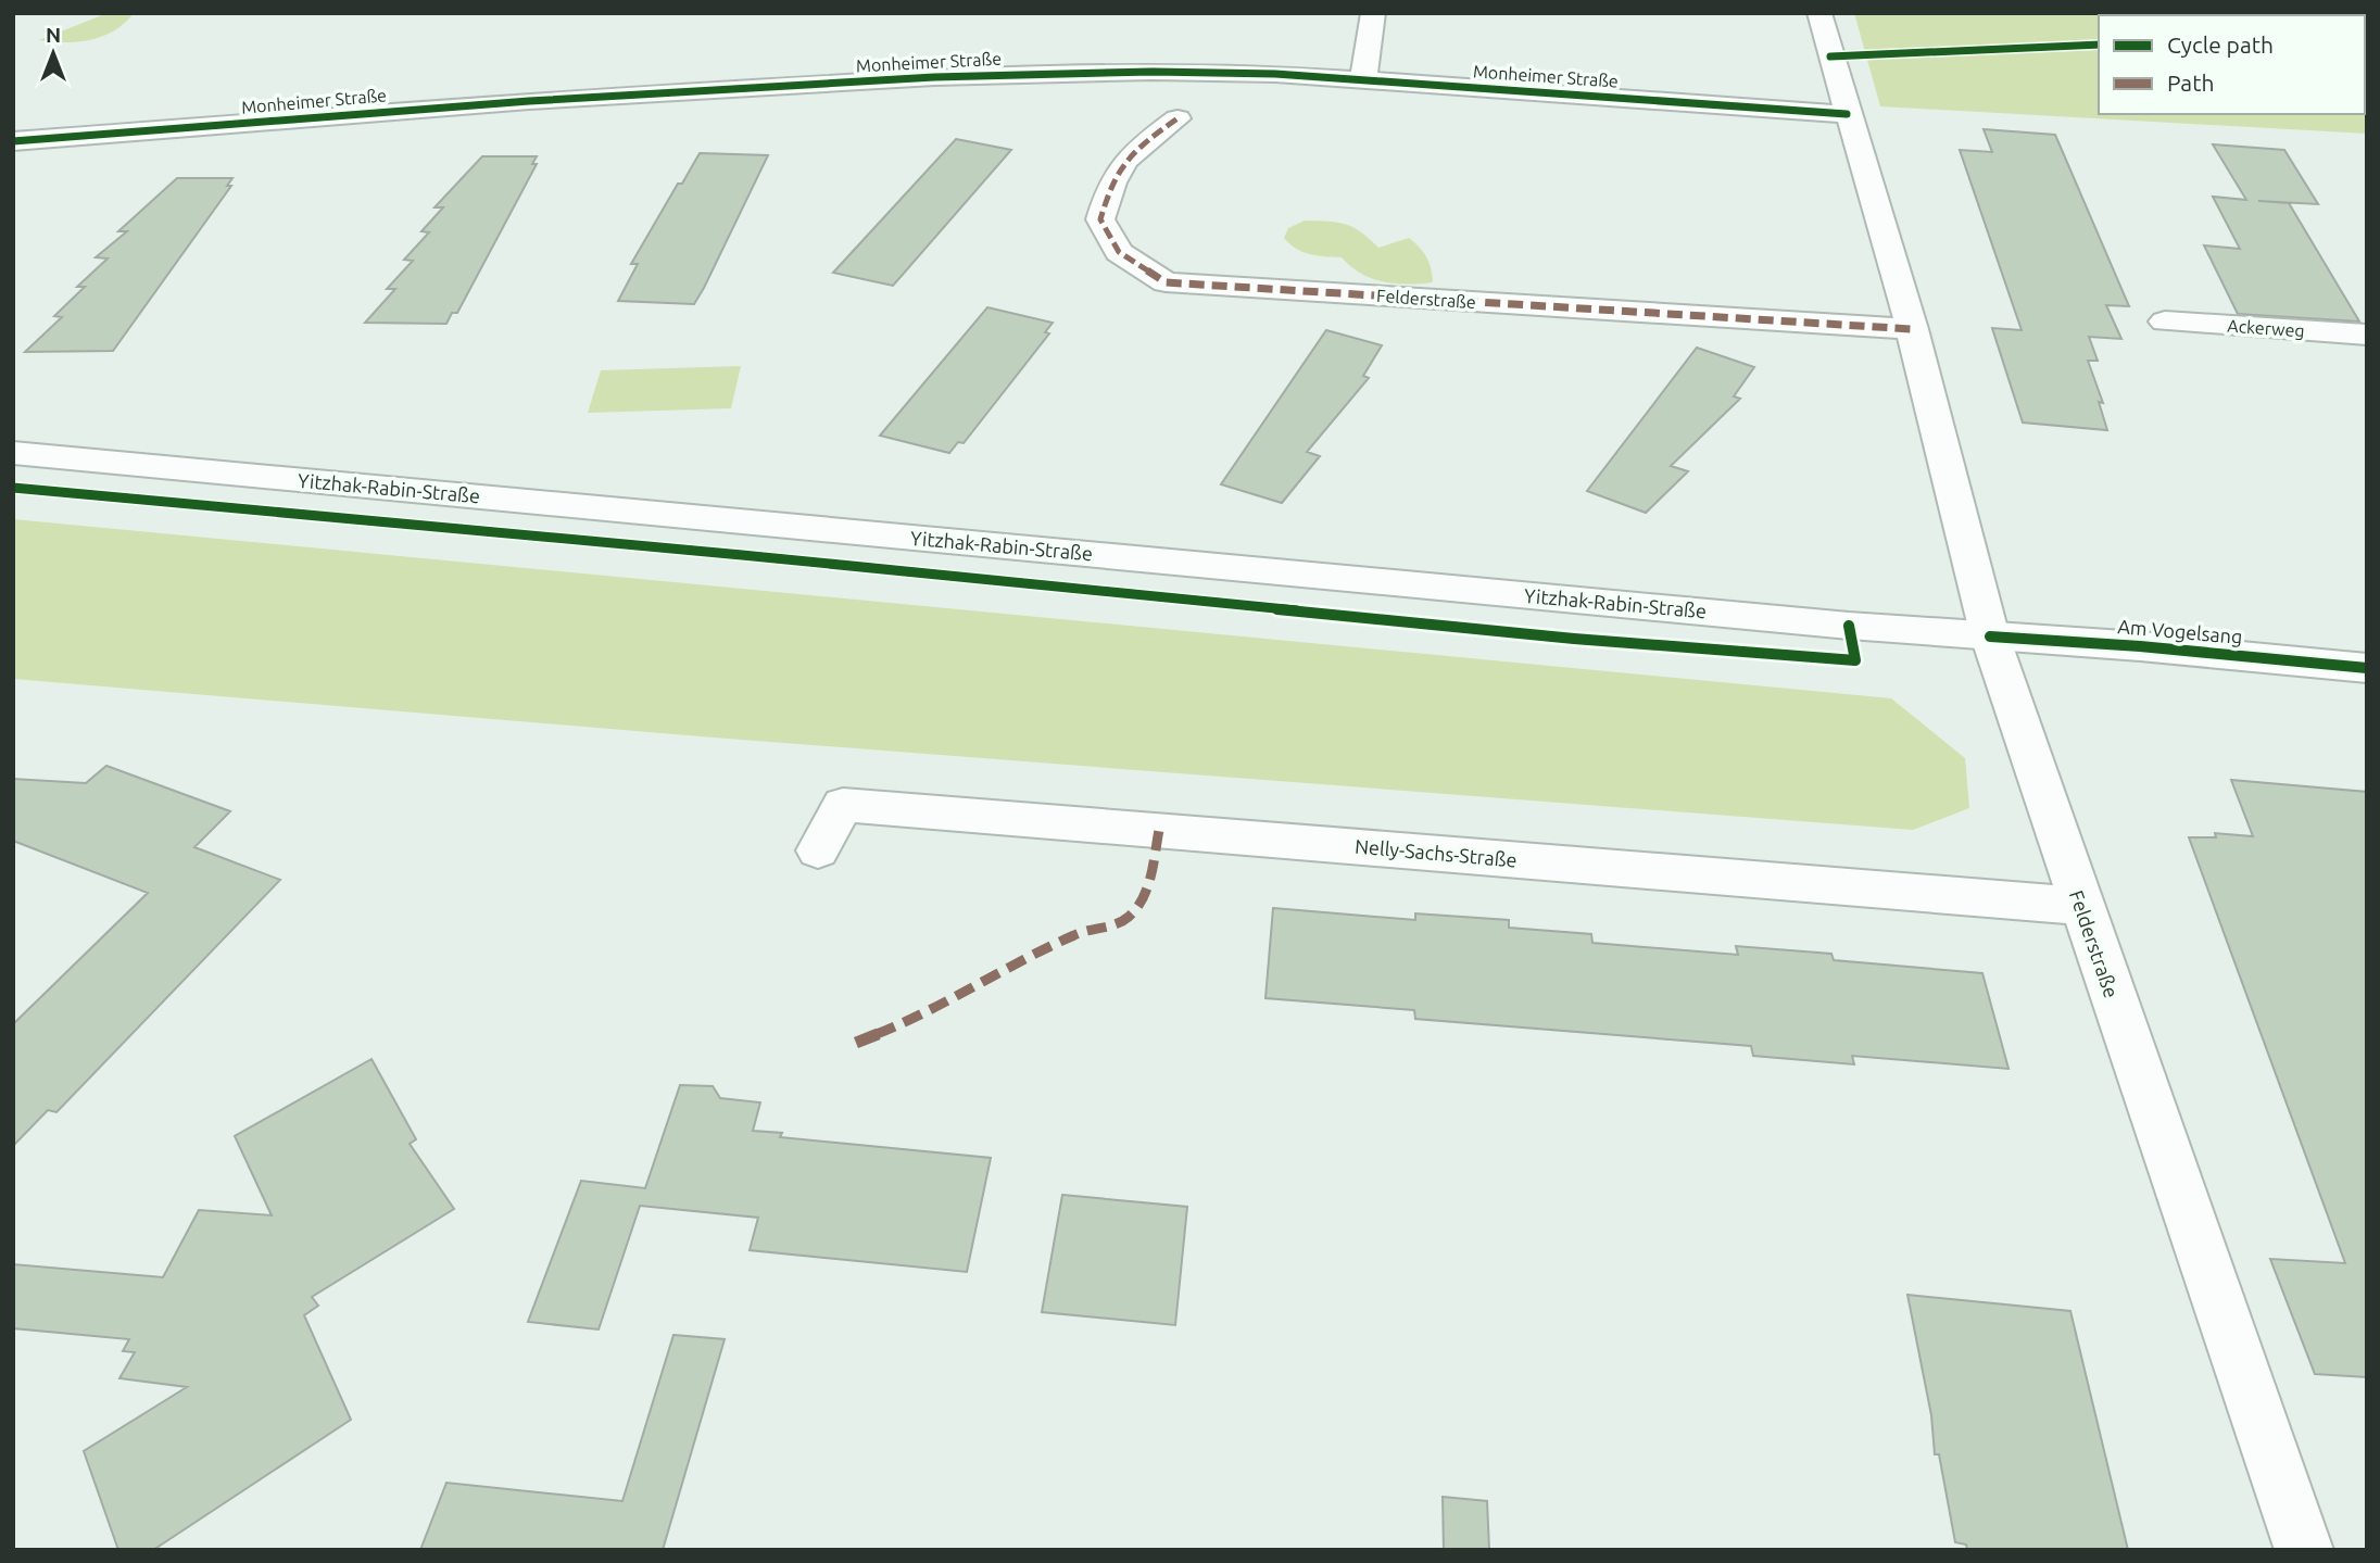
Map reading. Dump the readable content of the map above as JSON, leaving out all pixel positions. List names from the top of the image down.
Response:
{
  "streets": {
    "street": [
      "Monheimer Straße",
      "Felderstraße",
      "Ackerweg",
      "Yitzhak-Rabin-Straße",
      "Am Vogelsang",
      "Nelly-Sachs-Straße"
    ]
  },
  "crossings": [
    ["Monheimer Straße", "Felderstraße"],
    ["Felderstraße", "Yitzhak-Rabin-Straße"],
    ["Felderstraße", "Am Vogelsang"],
    ["Felderstraße", "Nelly-Sachs-Straße"],
    ["Yitzhak-Rabin-Straße", "Am Vogelsang"]
  ],
  "legend": ["Cycle path", "Path"],
  "north": "top"
}
